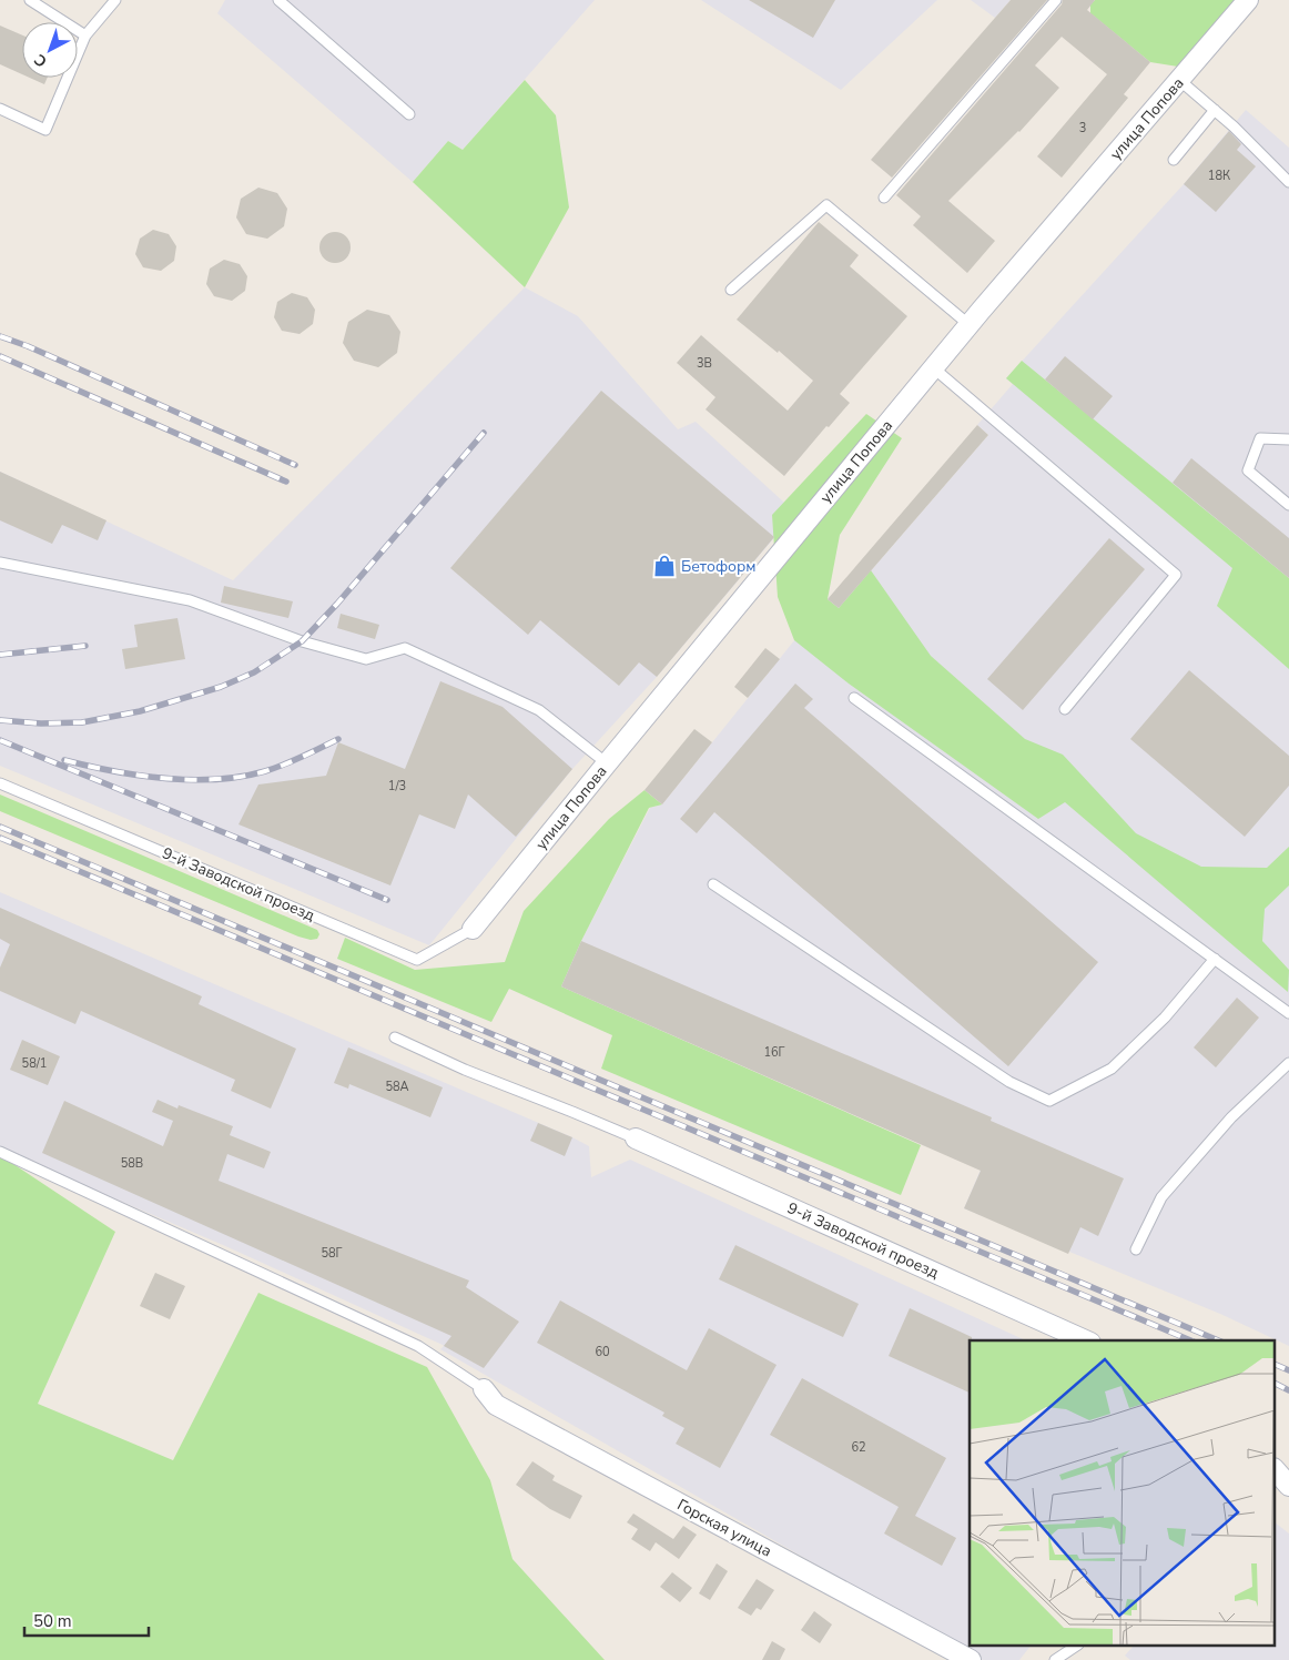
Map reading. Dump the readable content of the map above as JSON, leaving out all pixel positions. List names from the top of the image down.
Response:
{
  "streets": {
    "street": ["улица Попова", "9-й Заводской проезд", "Горская улица"]
  },
  "crossings": [
    ["улица Попова", "9-й Заводской проезд"]
  ],
  "places": {
    "shop": ["Бетоформ"]
  },
  "house_numbers": [
    "3",
    "18К",
    "3В",
    "1/3",
    "16Г",
    "58/1",
    "58А",
    "58В",
    "58Г",
    "60",
    "62"
  ],
  "scale_bar": "50 m",
  "north": "bottom left"
}
